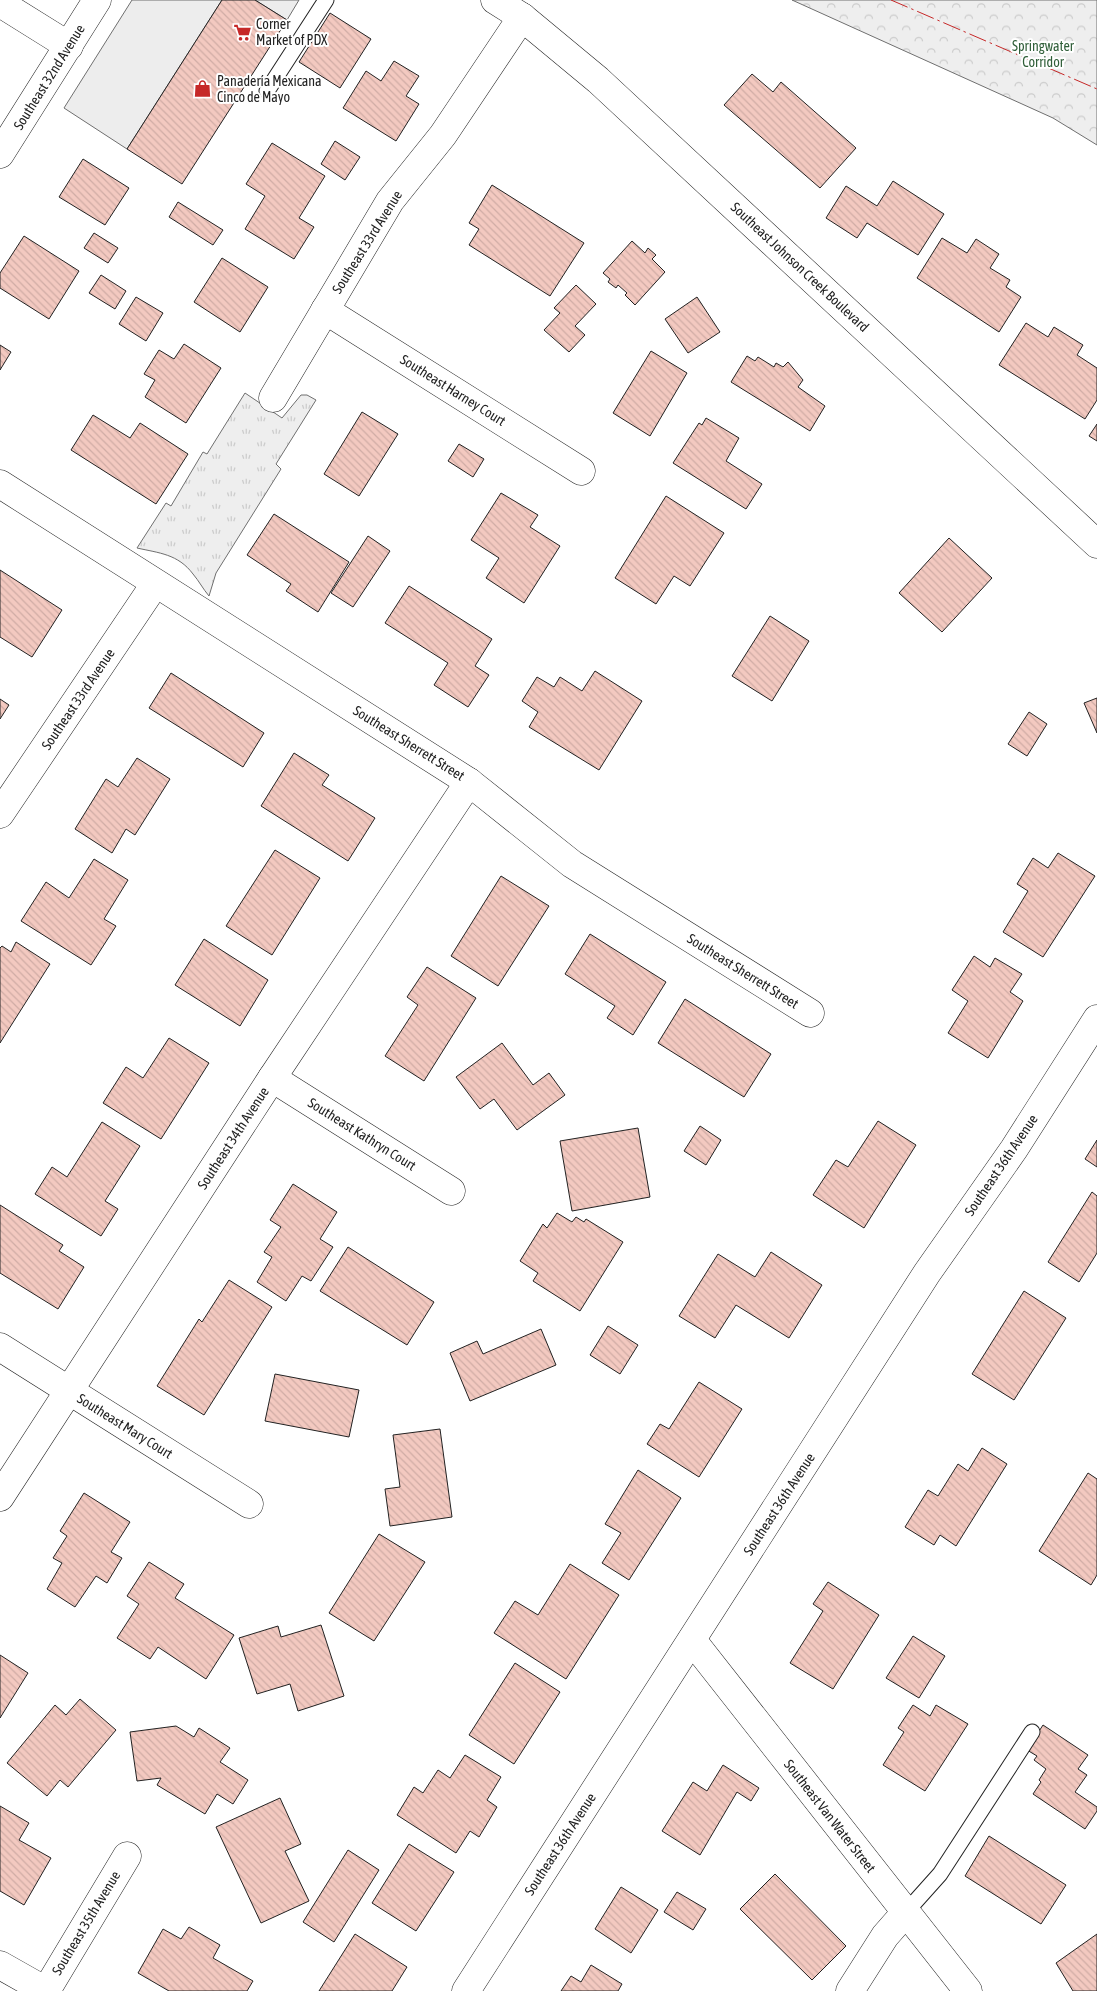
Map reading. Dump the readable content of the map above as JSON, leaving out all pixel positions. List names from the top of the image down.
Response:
{
  "streets": {
    "street": [
      "Southeast 32nd Avenue",
      "Southeast 33rd Avenue",
      "Southeast Johnson Creek Boulevard",
      "Southeast Harney Court",
      "Southeast Sherrett Street",
      "Southeast Kathryn Court",
      "Southeast 34th Avenue",
      "Southeast 36th Avenue",
      "Southeast Mary Court",
      "Southeast Van Water Street",
      "Southeast 35th Avenue"
    ]
  },
  "crossings": [
    ["Southeast 33rd Avenue", "Southeast Johnson Creek Boulevard"],
    ["Southeast 33rd Avenue", "Southeast Harney Court"],
    ["Southeast 33rd Avenue", "Southeast Sherrett Street"],
    ["Southeast Sherrett Street", "Southeast 34th Avenue"],
    ["Southeast Kathryn Court", "Southeast 34th Avenue"],
    ["Southeast 34th Avenue", "Southeast Mary Court"],
    ["Southeast 36th Avenue", "Southeast Van Water Street"]
  ],
  "parks": ["Springwater Corridor"],
  "places": {
    "supermarket": ["Corner Market of PDX"],
    "shop": ["Panadería Mexicana Cinco de Mayo"]
  }
}
